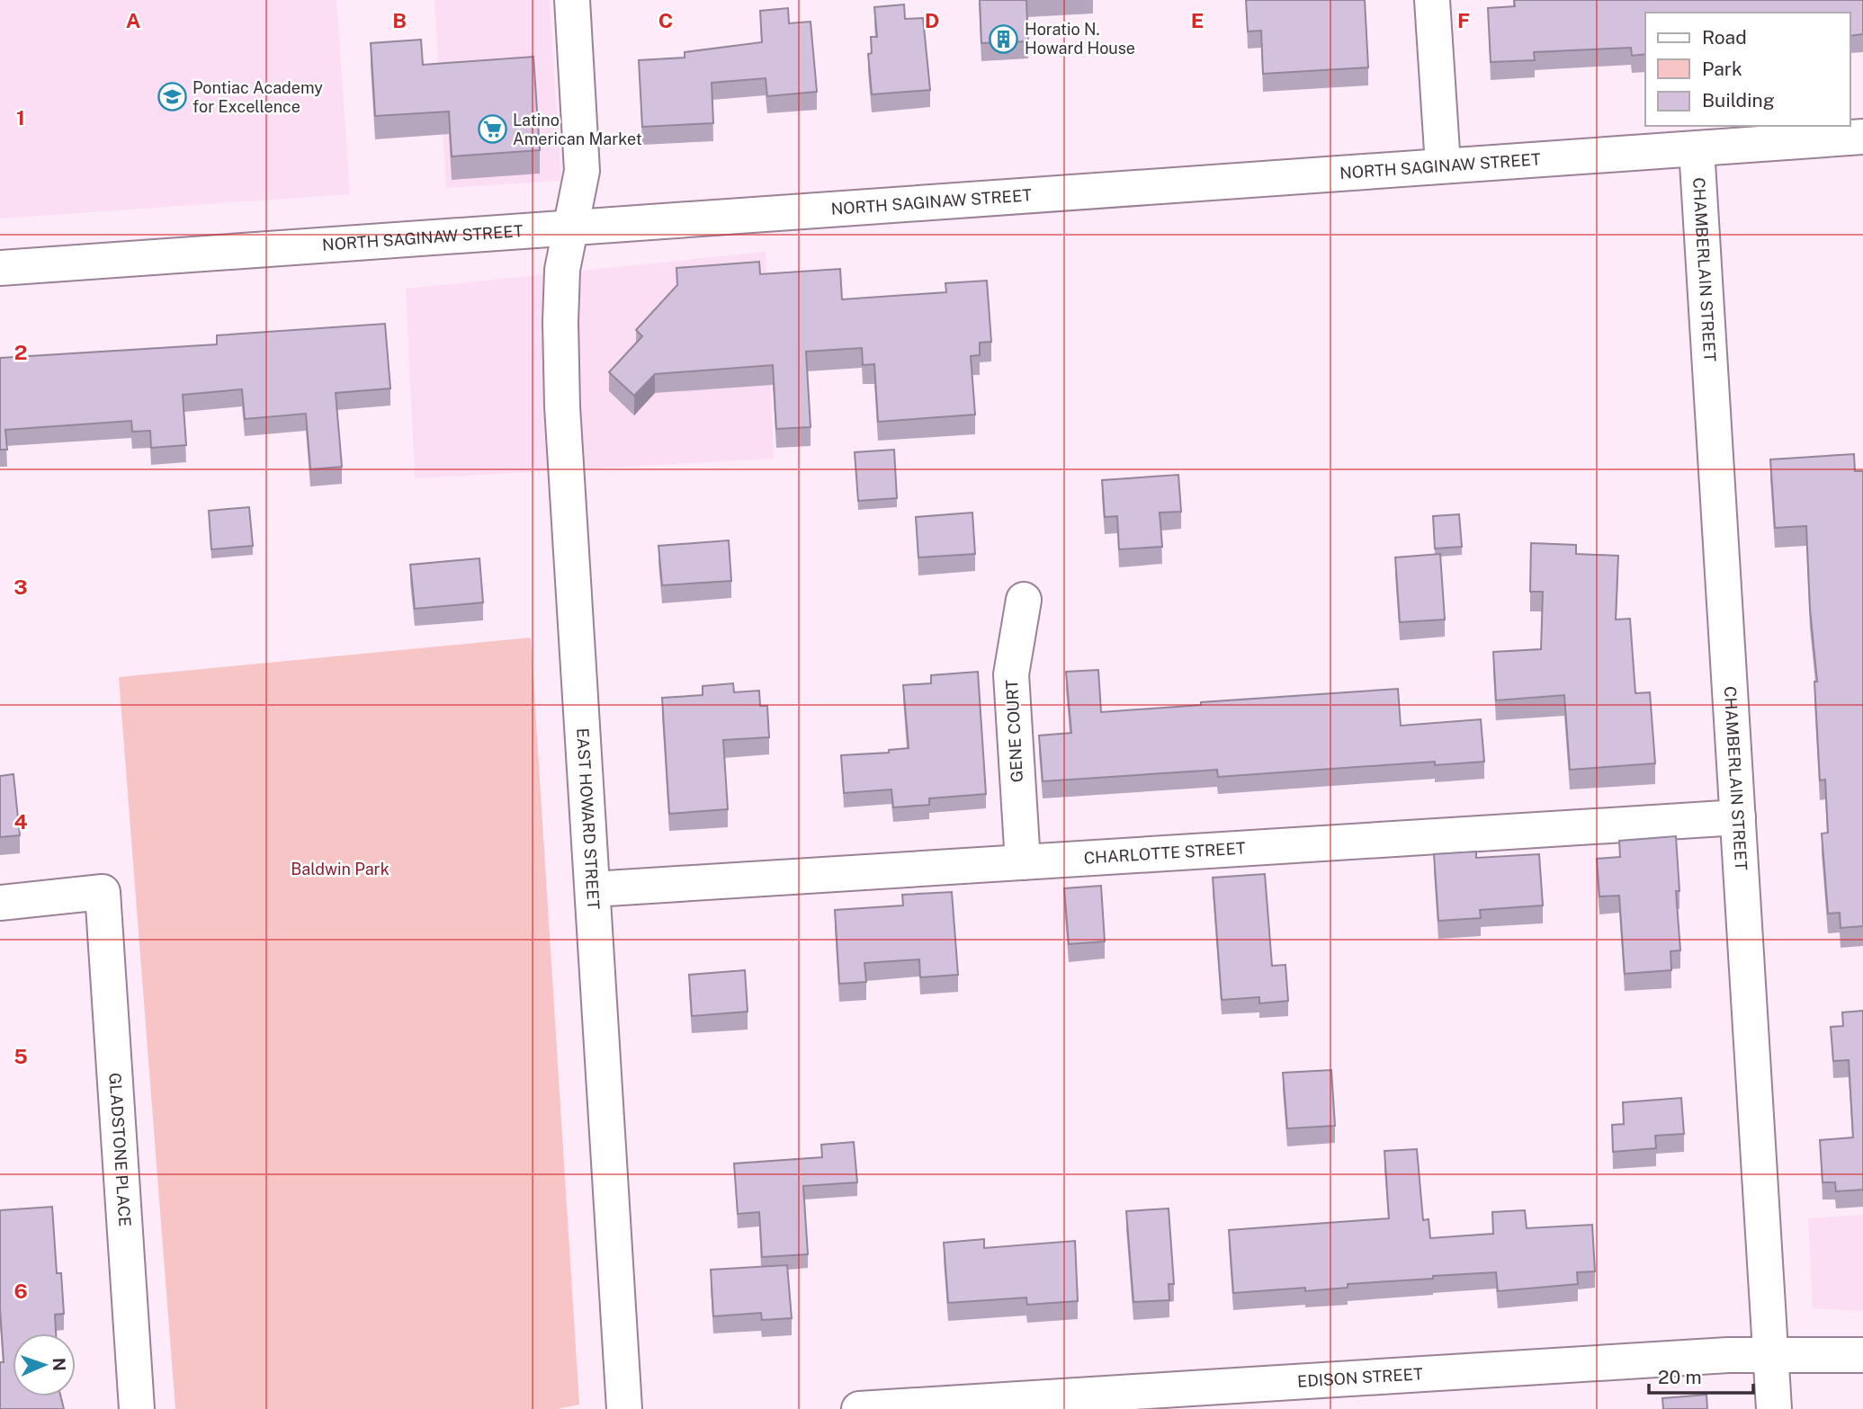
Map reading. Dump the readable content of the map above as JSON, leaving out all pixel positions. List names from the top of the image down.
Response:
{
  "streets": {
    "street": [
      "NORTH SAGINAW STREET",
      "CHAMBERLAIN STREET",
      "GENE COURT",
      "EAST HOWARD STREET",
      "CHARLOTTE STREET",
      "GLADSTONE PLACE",
      "EDISON STREET"
    ]
  },
  "crossings": [
    ["NORTH SAGINAW STREET", "CHAMBERLAIN STREET"],
    ["NORTH SAGINAW STREET", "EAST HOWARD STREET"],
    ["CHAMBERLAIN STREET", "CHARLOTTE STREET"],
    ["CHAMBERLAIN STREET", "EDISON STREET"],
    ["GENE COURT", "CHARLOTTE STREET"],
    ["EAST HOWARD STREET", "CHARLOTTE STREET"]
  ],
  "parks": ["Baldwin Park"],
  "places": {
    "building": ["Horatio N. Howard House"],
    "school or university": ["Pontiac Academy for Excellence"],
    "supermarket": ["Latino American Market"]
  },
  "legend": ["Road", "Park", "Building"],
  "scale_bar": "20 m",
  "north": "right",
  "grid": {
    "columns": [
      "A",
      "B",
      "C",
      "D",
      "E",
      "F"
    ],
    "rows": [
      "1",
      "2",
      "3",
      "4",
      "5",
      "6"
    ]
  }
}
